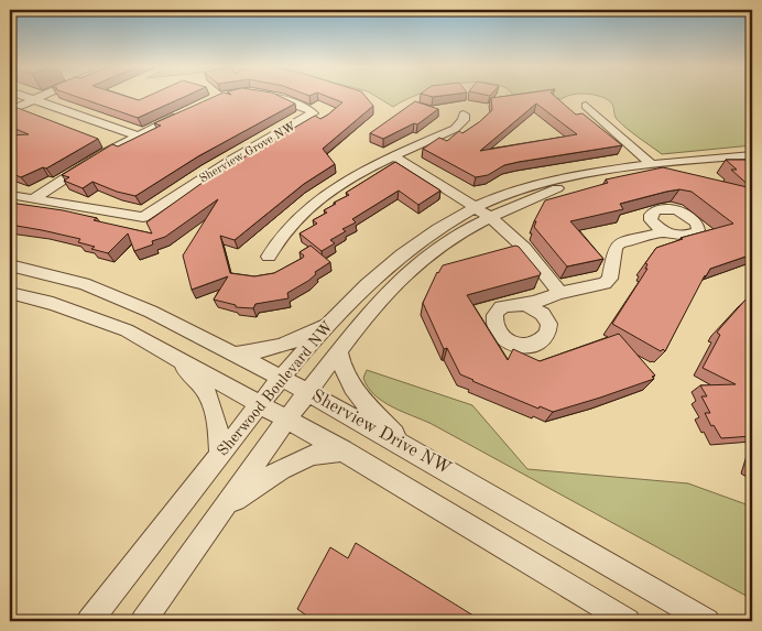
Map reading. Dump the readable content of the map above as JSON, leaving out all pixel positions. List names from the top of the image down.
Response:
{
  "streets": {
    "street": ["Sherview Grove NW", "Sherwood Boulevard NW", "Sherview Drive NW"]
  },
  "crossings": [
    ["Sherwood Boulevard NW", "Sherview Drive NW"]
  ]
}
